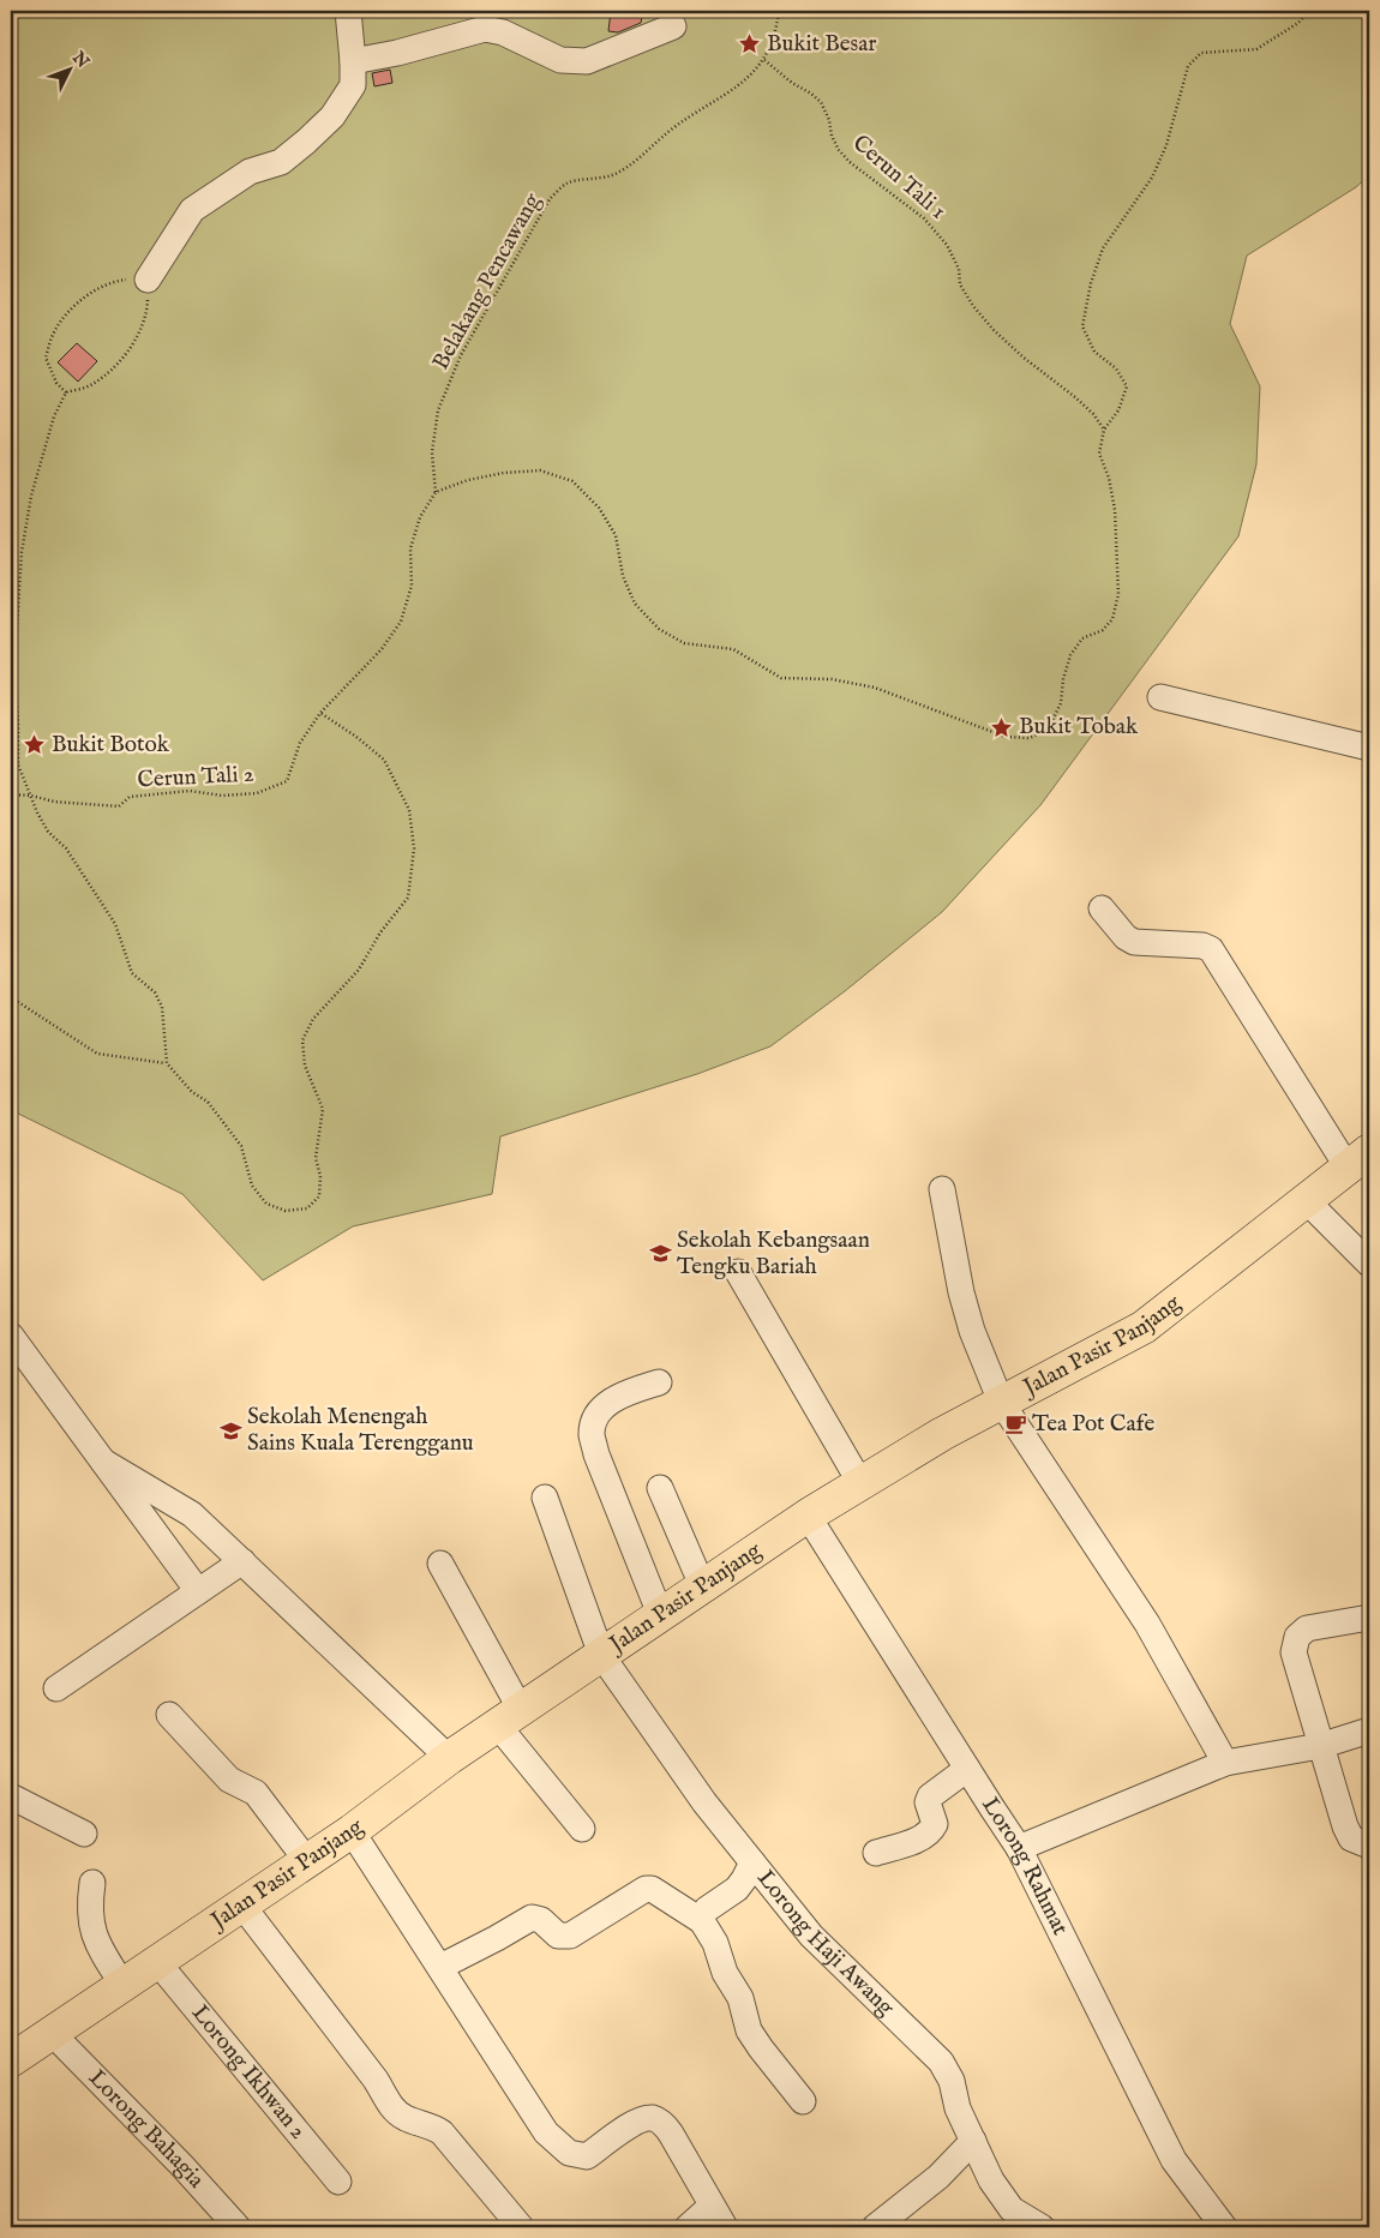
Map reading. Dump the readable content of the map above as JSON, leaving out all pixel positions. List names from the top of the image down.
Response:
{
  "streets": {
    "main road": ["Jalan Pasir Panjang"],
    "street": [
      "Lorong Rahmat",
      "Lorong Haji Awang",
      "Lorong Ikhwan 2",
      "Lorong Bahagia"
    ],
    "path": ["Cerun Tali 1", "Belakang Pencawang", "Cerun Tali 2"]
  },
  "crossings": [
    ["Cerun Tali 1", "Belakang Pencawang"],
    ["Jalan Pasir Panjang", "Lorong Rahmat"],
    ["Jalan Pasir Panjang", "Lorong Haji Awang"],
    ["Jalan Pasir Panjang", "Lorong Ikhwan 2"],
    ["Jalan Pasir Panjang", "Lorong Bahagia"]
  ],
  "places": {
    "place": ["Bukit Besar", "Bukit Tobak", "Bukit Botok"],
    "school or university": ["Sekolah Kebangsaan Tengku Bariah", "Sekolah Menengah Sains Kuala Terengganu"],
    "cafe": ["Tea Pot Cafe"]
  },
  "north": "top right"
}
